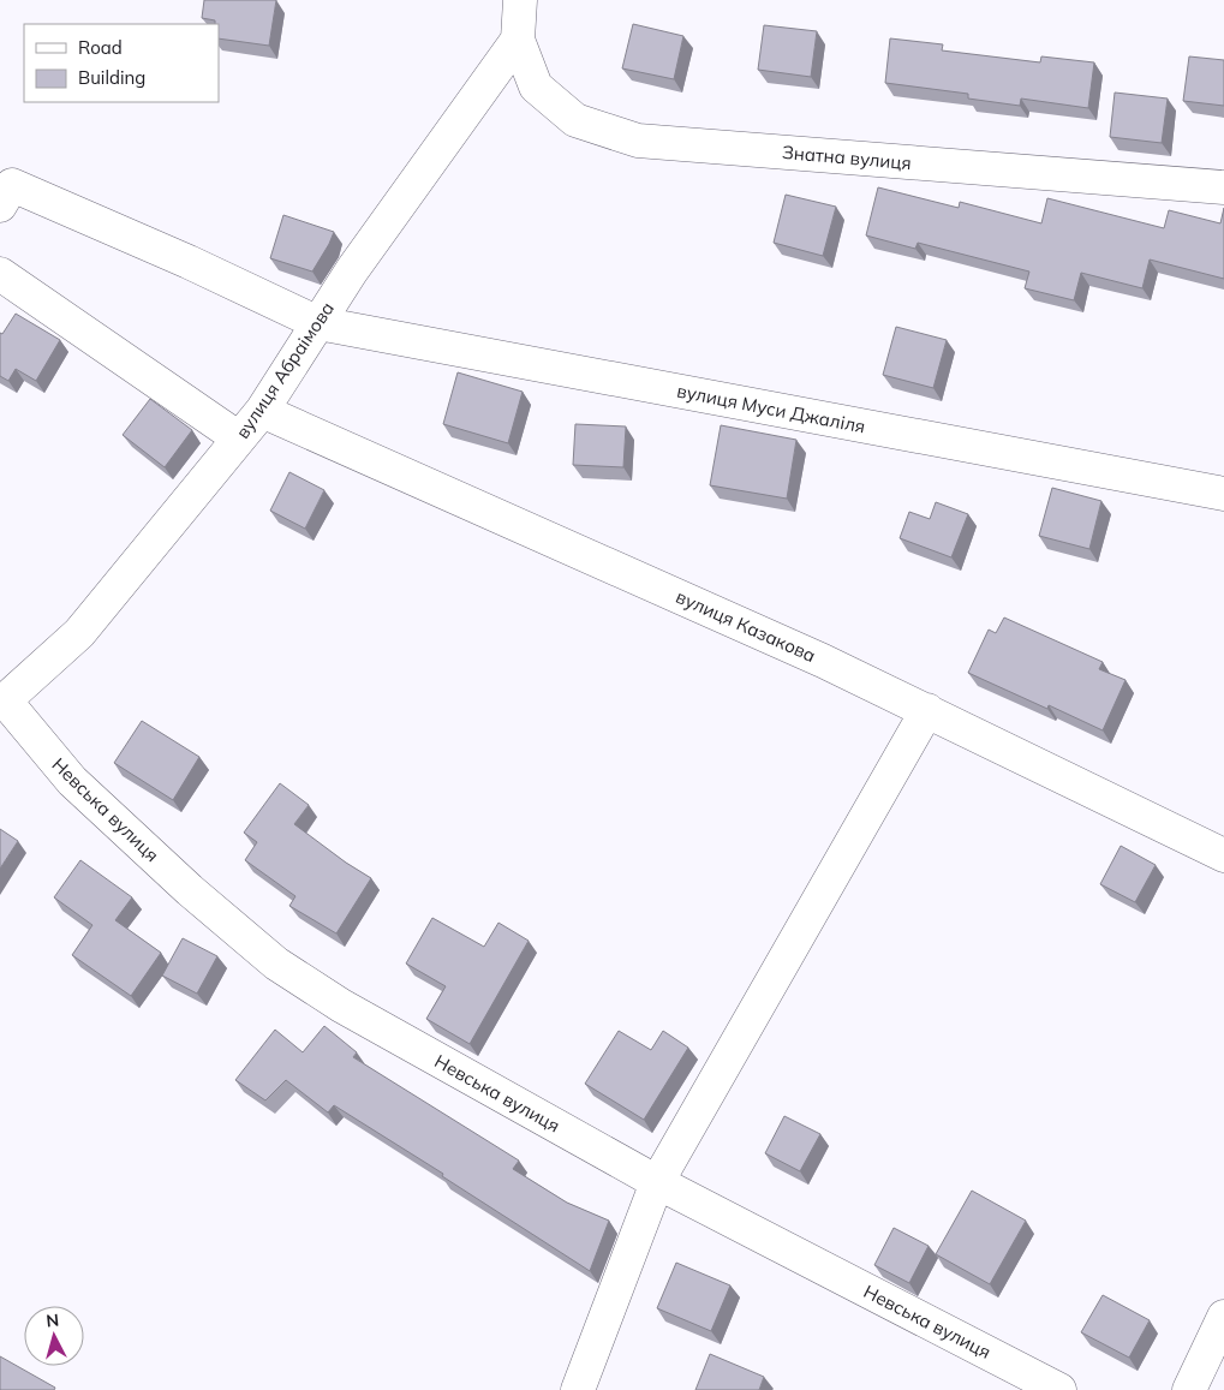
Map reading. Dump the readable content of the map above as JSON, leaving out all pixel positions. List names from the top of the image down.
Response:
{
  "streets": {
    "street": [
      "Знатна вулиця",
      "вулиця Абраімова",
      "вулиця Муси Джаліля",
      "вулиця Казакова",
      "Невська вулиця"
    ]
  },
  "crossings": [
    ["Знатна вулиця", "вулиця Абраімова"],
    ["вулиця Абраімова", "вулиця Муси Джаліля"],
    ["вулиця Абраімова", "вулиця Казакова"],
    ["вулиця Абраімова", "Невська вулиця"]
  ],
  "legend": ["Road", "Building"],
  "north": "top"
}
